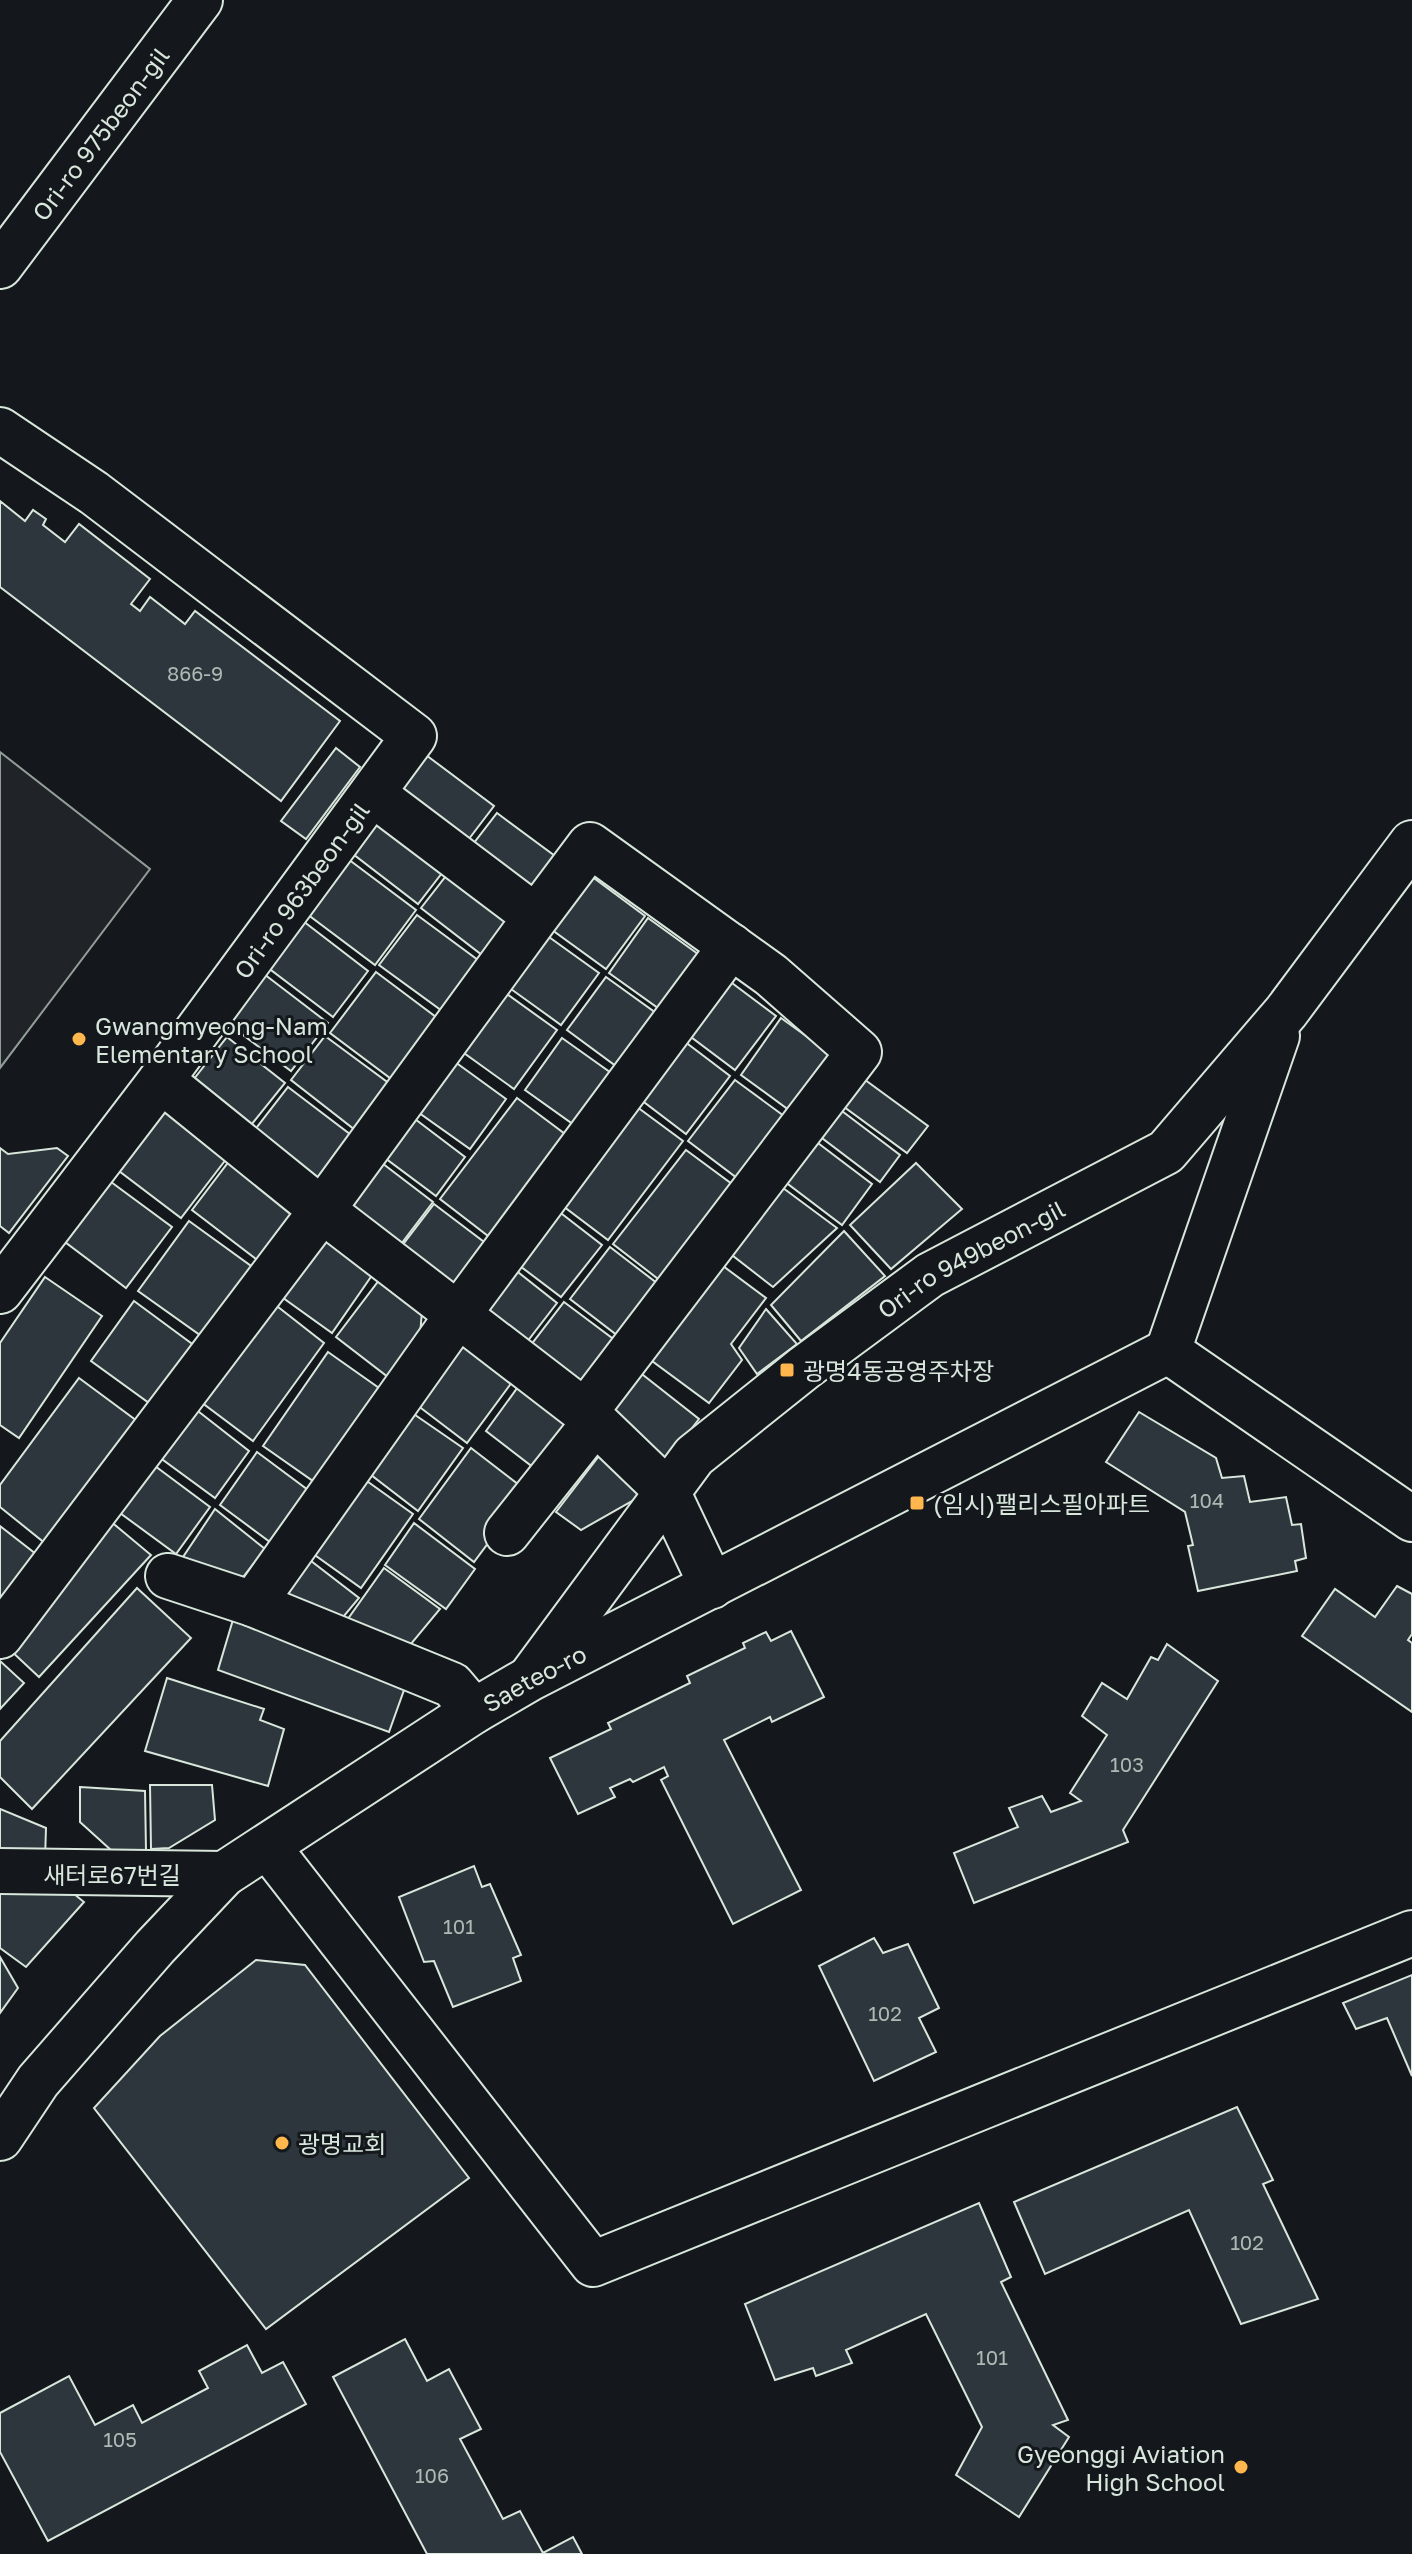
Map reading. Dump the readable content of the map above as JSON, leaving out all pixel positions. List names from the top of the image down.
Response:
{
  "streets": {
    "street": [
      "Ori-ro 975beon-gil",
      "Ori-ro 963beon-gil",
      "Ori-ro 949beon-gil",
      "Saeteo-ro",
      "새터로67번길"
    ]
  },
  "crossings": [
    ["Ori-ro 949beon-gil", "Saeteo-ro"],
    ["Saeteo-ro", "새터로67번길"]
  ],
  "places": {
    "other": ["Gwangmyeong-Nam Elementary School", "광명교회", "Gyeonggi Aviation High School"],
    "transit": ["광명4동공영주차장", "(임시)팰리스필아파트"]
  },
  "house_numbers": [
    "866-9",
    "104",
    "103",
    "101",
    "102",
    "102",
    "101",
    "105",
    "106"
  ]
}
